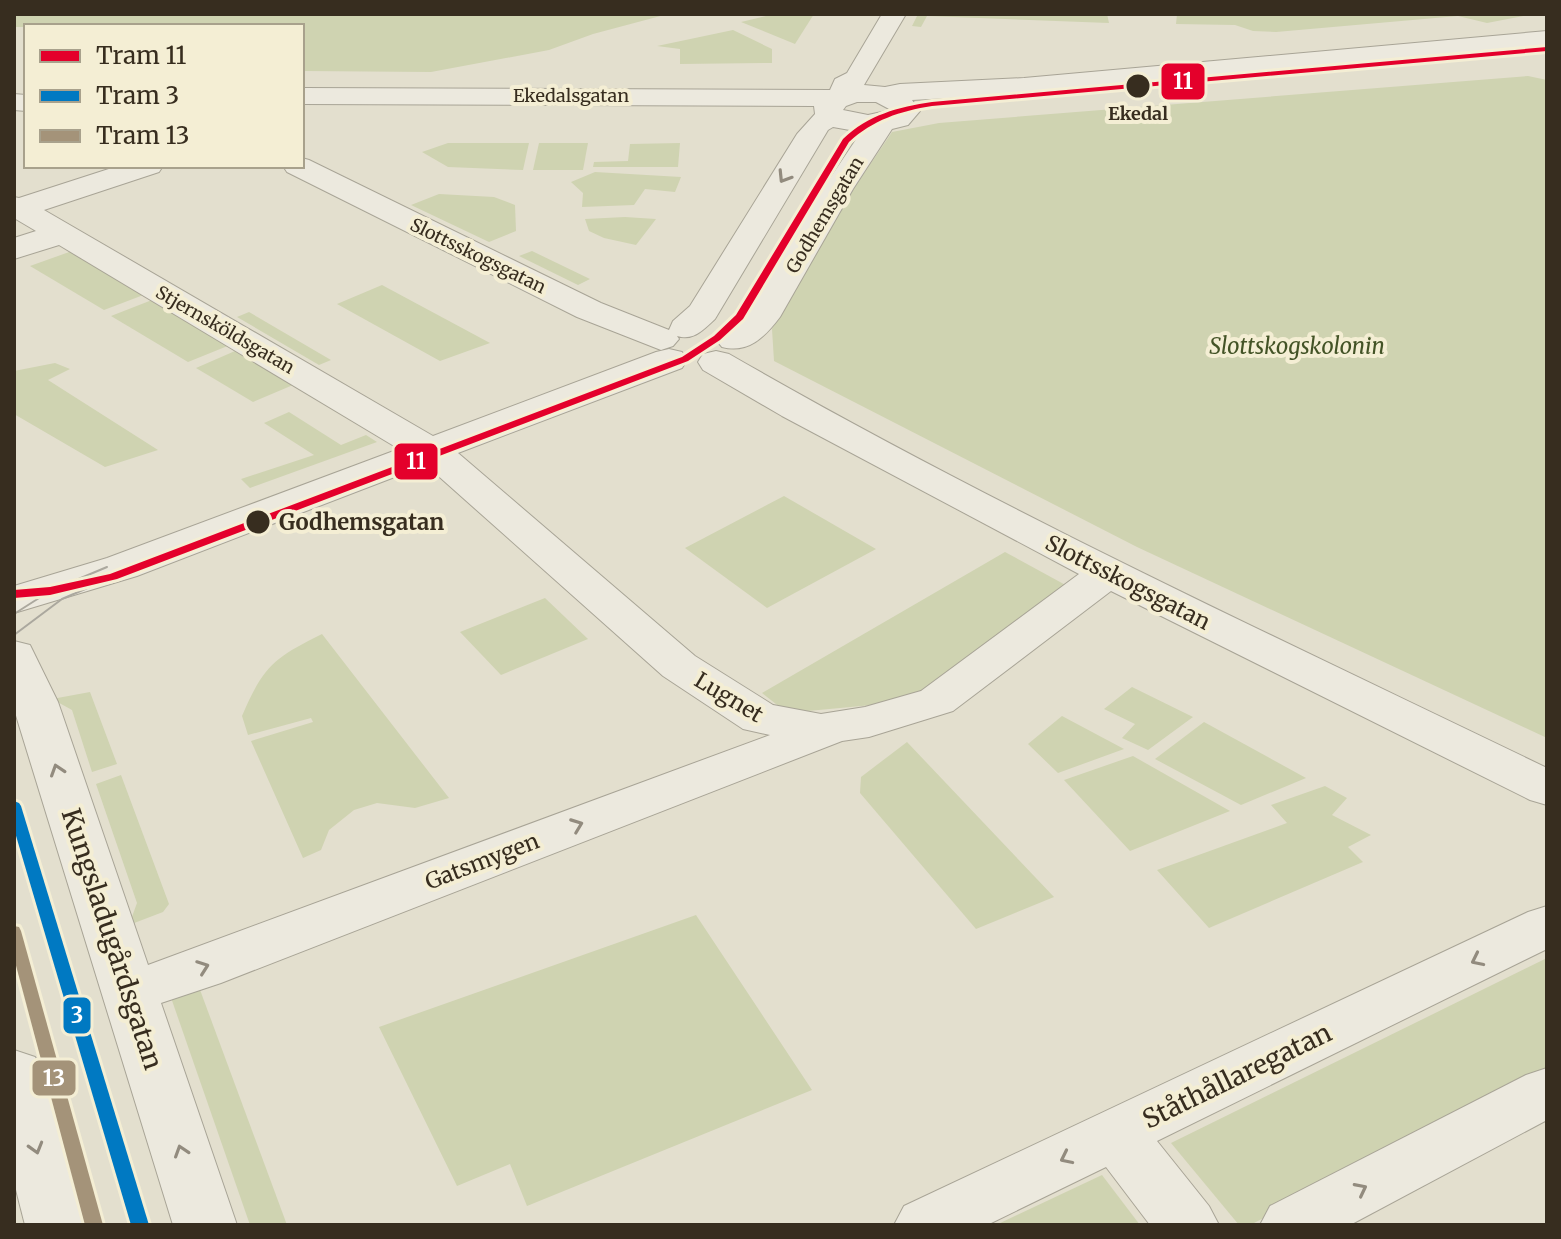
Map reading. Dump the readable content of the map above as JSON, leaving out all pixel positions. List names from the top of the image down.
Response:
{
  "streets": {
    "street": [
      "Ekedalsgatan",
      "Godhemsgatan",
      "Slottsskogsgatan",
      "Stjernsköldsgatan",
      "Lugnet",
      "Gatsmygen",
      "Kungsladugårdsgatan",
      "Ståthållaregatan"
    ]
  },
  "crossings": [
    ["Ekedalsgatan", "Godhemsgatan"],
    ["Godhemsgatan", "Slottsskogsgatan"],
    ["Godhemsgatan", "Stjernsköldsgatan"],
    ["Godhemsgatan", "Lugnet"],
    ["Slottsskogsgatan", "Lugnet"],
    ["Stjernsköldsgatan", "Lugnet"],
    ["Lugnet", "Gatsmygen"],
    ["Gatsmygen", "Kungsladugårdsgatan"]
  ],
  "one_way": ["Gatsmygen", "Kungsladugårdsgatan"],
  "parks": ["Slottskogskolonin"],
  "places": ["Ekedal", "Godhemsgatan"],
  "lines": ["tram line 11", "tram line 3", "tram line 13"],
  "legend": ["Tram 11", "Tram 3", "Tram 13"]
}
